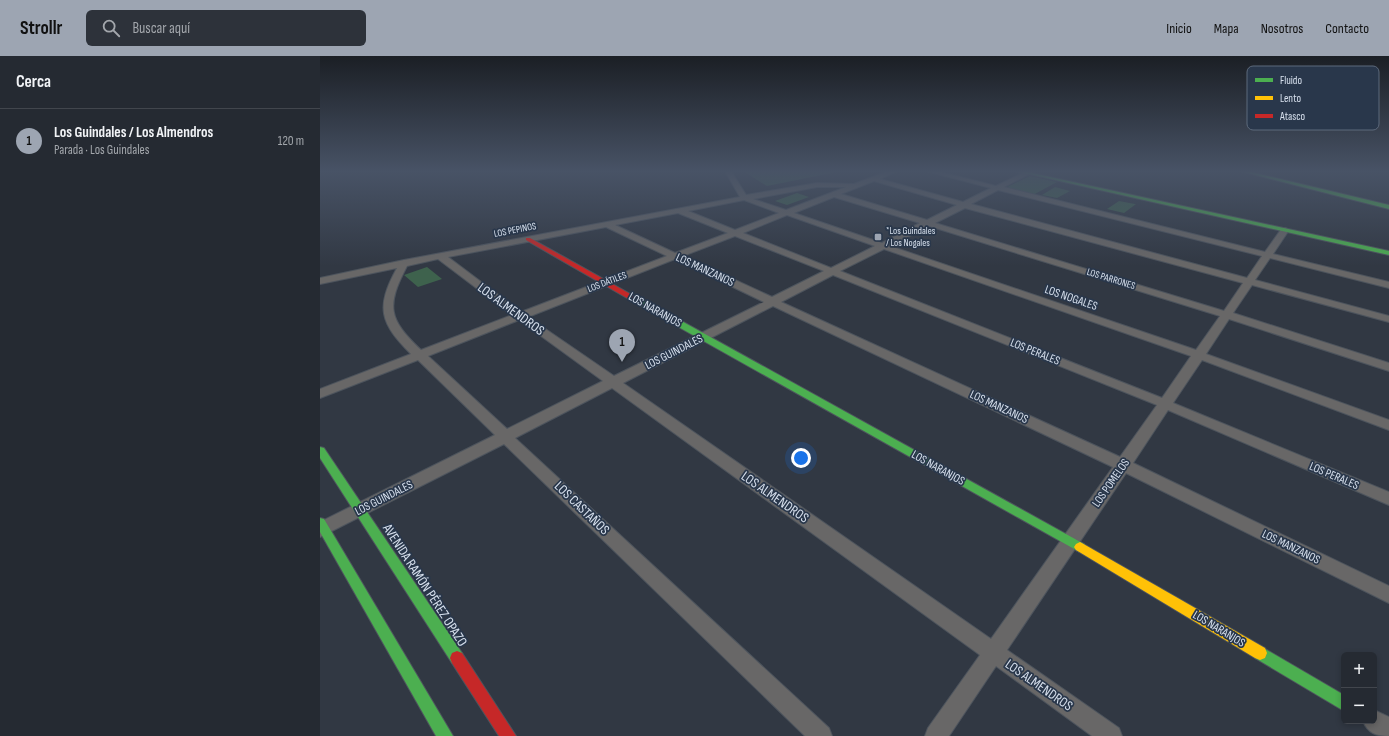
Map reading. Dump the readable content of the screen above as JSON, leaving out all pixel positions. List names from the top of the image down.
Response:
{
  "streets": {
    "street": [
      "LOS PEPINOS",
      "LOS MANZANOS",
      "LOS PARRONES",
      "LOS DÁTILES",
      "LOS NOGALES",
      "LOS ALMENDROS",
      "LOS NARANJOS",
      "LOS GUINDALES",
      "LOS PERALES",
      "LOS POMELOS",
      "LOS CASTAÑOS",
      "AVENIDA RAMÓN PÉREZ OPAZO"
    ]
  },
  "crossings": [
    ["LOS PEPINOS", "LOS MANZANOS"],
    ["LOS PEPINOS", "LOS ALMENDROS"],
    ["LOS PEPINOS", "LOS NARANJOS"],
    ["LOS PEPINOS", "LOS PERALES"],
    ["LOS PEPINOS", "LOS CASTAÑOS"],
    ["LOS MANZANOS", "LOS DÁTILES"],
    ["LOS MANZANOS", "LOS GUINDALES"],
    ["LOS MANZANOS", "LOS POMELOS"],
    ["LOS PARRONES", "LOS GUINDALES"],
    ["LOS PARRONES", "LOS POMELOS"],
    ["LOS DÁTILES", "LOS NOGALES"],
    ["LOS DÁTILES", "LOS ALMENDROS"],
    ["LOS DÁTILES", "LOS NARANJOS"],
    ["LOS DÁTILES", "LOS PERALES"],
    ["LOS DÁTILES", "LOS CASTAÑOS"],
    ["LOS NOGALES", "LOS GUINDALES"],
    ["LOS NOGALES", "LOS POMELOS"],
    ["LOS ALMENDROS", "LOS GUINDALES"],
    ["LOS ALMENDROS", "LOS POMELOS"],
    ["LOS NARANJOS", "LOS GUINDALES"],
    ["LOS NARANJOS", "LOS POMELOS"],
    ["LOS GUINDALES", "LOS PERALES"],
    ["LOS GUINDALES", "LOS CASTAÑOS"],
    ["LOS GUINDALES", "AVENIDA RAMÓN PÉREZ OPAZO"],
    ["LOS PERALES", "LOS POMELOS"]
  ],
  "places": {
    "transit": ["*Los Guindales / Los Nogales"]
  },
  "legend": ["Fluido", "Lento", "Atasco"],
  "page": {
    "header": "Strollr",
    "search": "Buscar aquí",
    "nav": [
      "Inicio",
      "Mapa",
      "Nosotros",
      "Contacto"
    ],
    "heading": "Cerca",
    "list": [
      {
        "mark": "1",
        "name": "Los Guindales / Los Almendros",
        "note": "Parada · Los Guindales",
        "value": "120 m"
      }
    ],
    "pins": "1",
    "map_buttons": ["+", "−"]
  }
}
